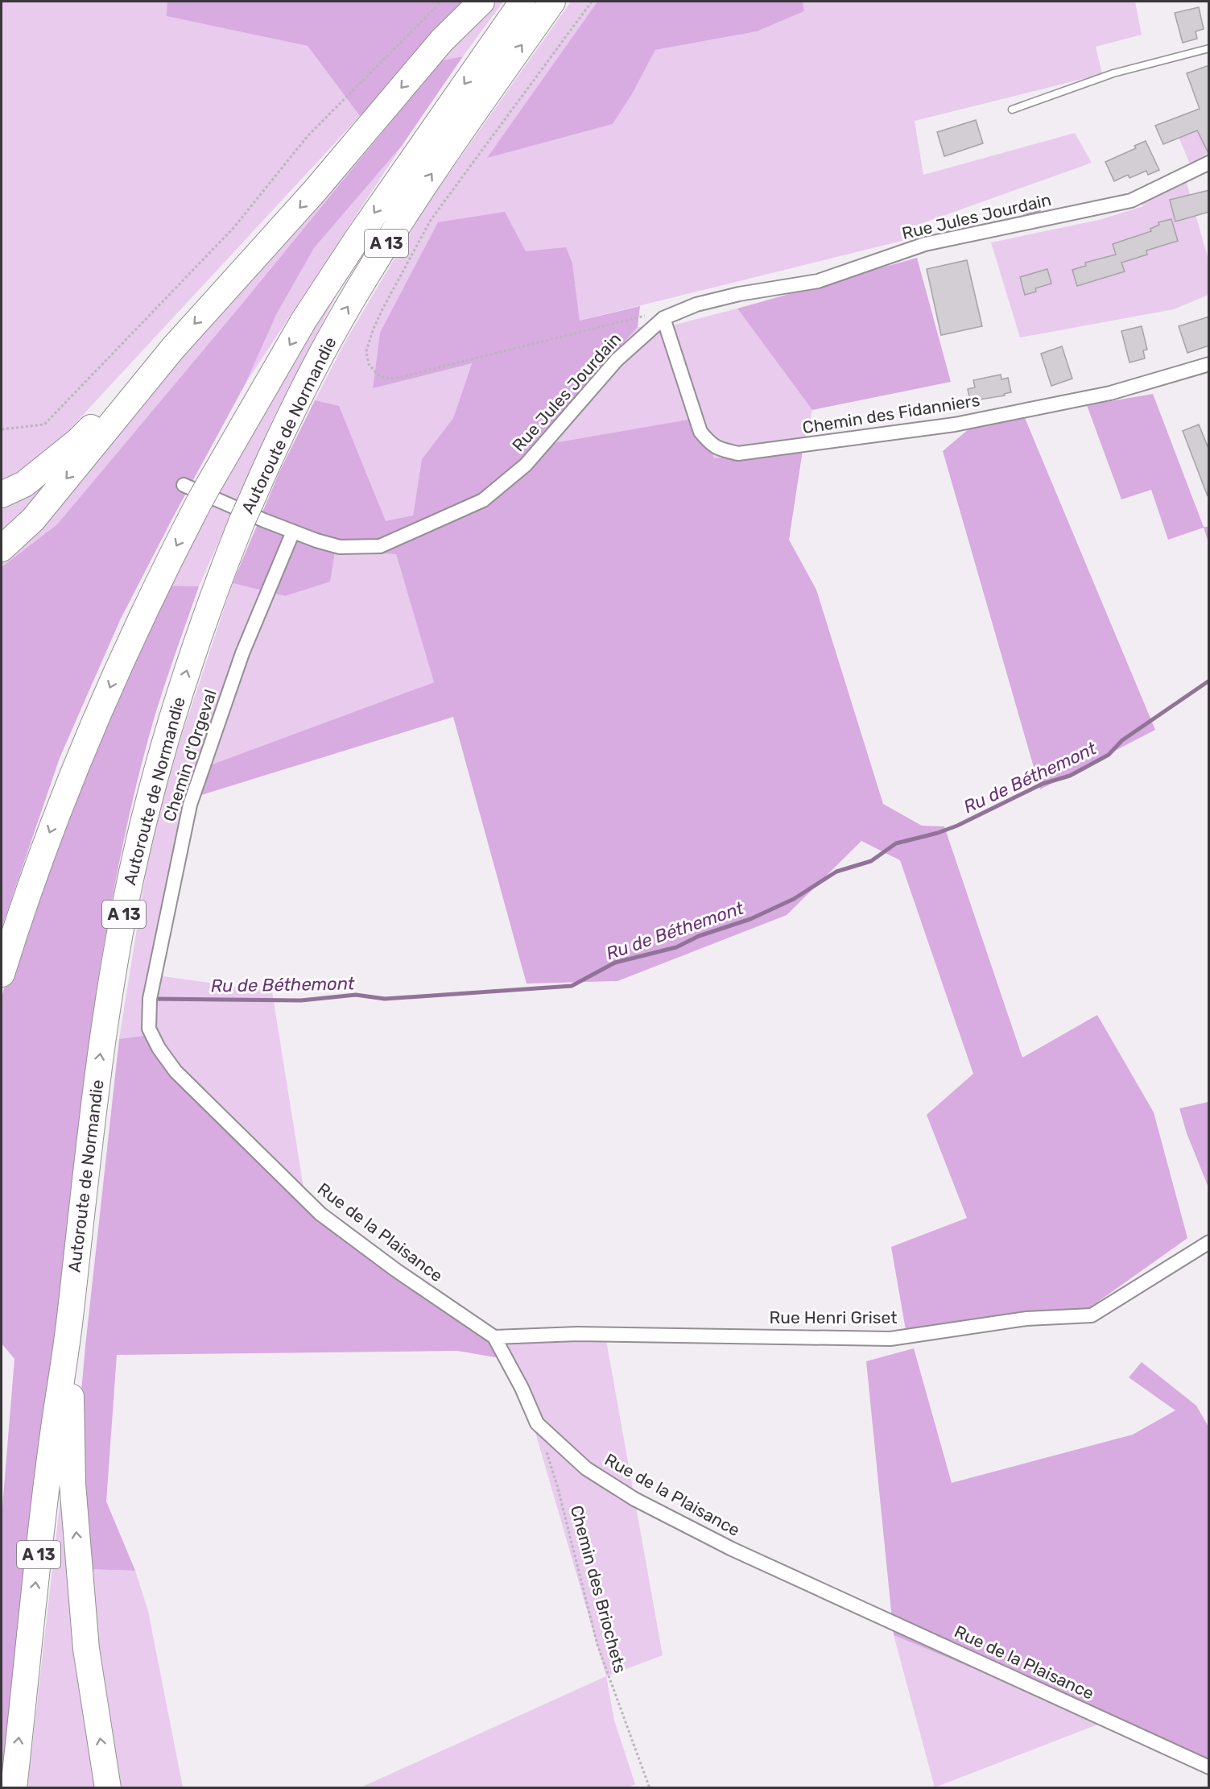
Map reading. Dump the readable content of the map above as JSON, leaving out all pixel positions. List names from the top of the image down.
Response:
{
  "streets": {
    "highway": ["A 13", "Autoroute de Normandie"],
    "street": [
      "Rue Jules Jourdain",
      "Chemin des Fidanniers",
      "Chemin d'Orgeval",
      "Rue de la Plaisance",
      "Rue Henri Griset"
    ],
    "path": ["Chemin des Briochets"]
  },
  "crossings": [
    ["Rue Jules Jourdain", "Chemin des Fidanniers"],
    ["Rue Jules Jourdain", "Autoroute de Normandie"],
    ["Rue Jules Jourdain", "Chemin d'Orgeval"],
    ["Chemin d'Orgeval", "Rue de la Plaisance"],
    ["Rue de la Plaisance", "Rue Henri Griset"],
    ["Rue de la Plaisance", "Chemin des Briochets"]
  ],
  "water": ["Ru de Béthemont"]
}
